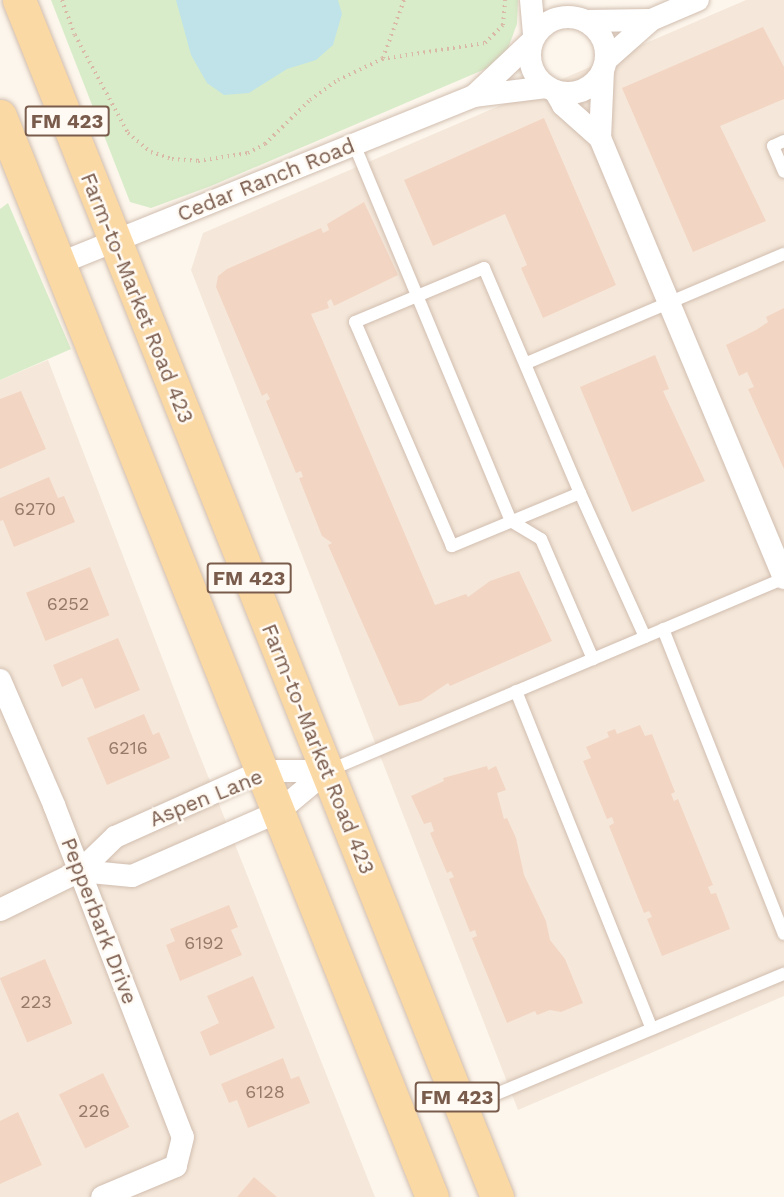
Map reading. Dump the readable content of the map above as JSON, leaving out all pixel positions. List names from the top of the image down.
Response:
{
  "streets": {
    "main road": ["FM 423", "Farm-to-Market Road 423"],
    "street": ["Cedar Ranch Road", "Aspen Lane", "Pepperbark Drive"]
  },
  "crossings": [
    ["FM 423", "Cedar Ranch Road"],
    ["FM 423", "Aspen Lane"],
    ["Cedar Ranch Road", "Farm-to-Market Road 423"],
    ["Farm-to-Market Road 423", "Aspen Lane"],
    ["Aspen Lane", "Pepperbark Drive"]
  ],
  "house_numbers": [
    "6270",
    "6252",
    "6216",
    "6192",
    "223",
    "6128",
    "226"
  ]
}
